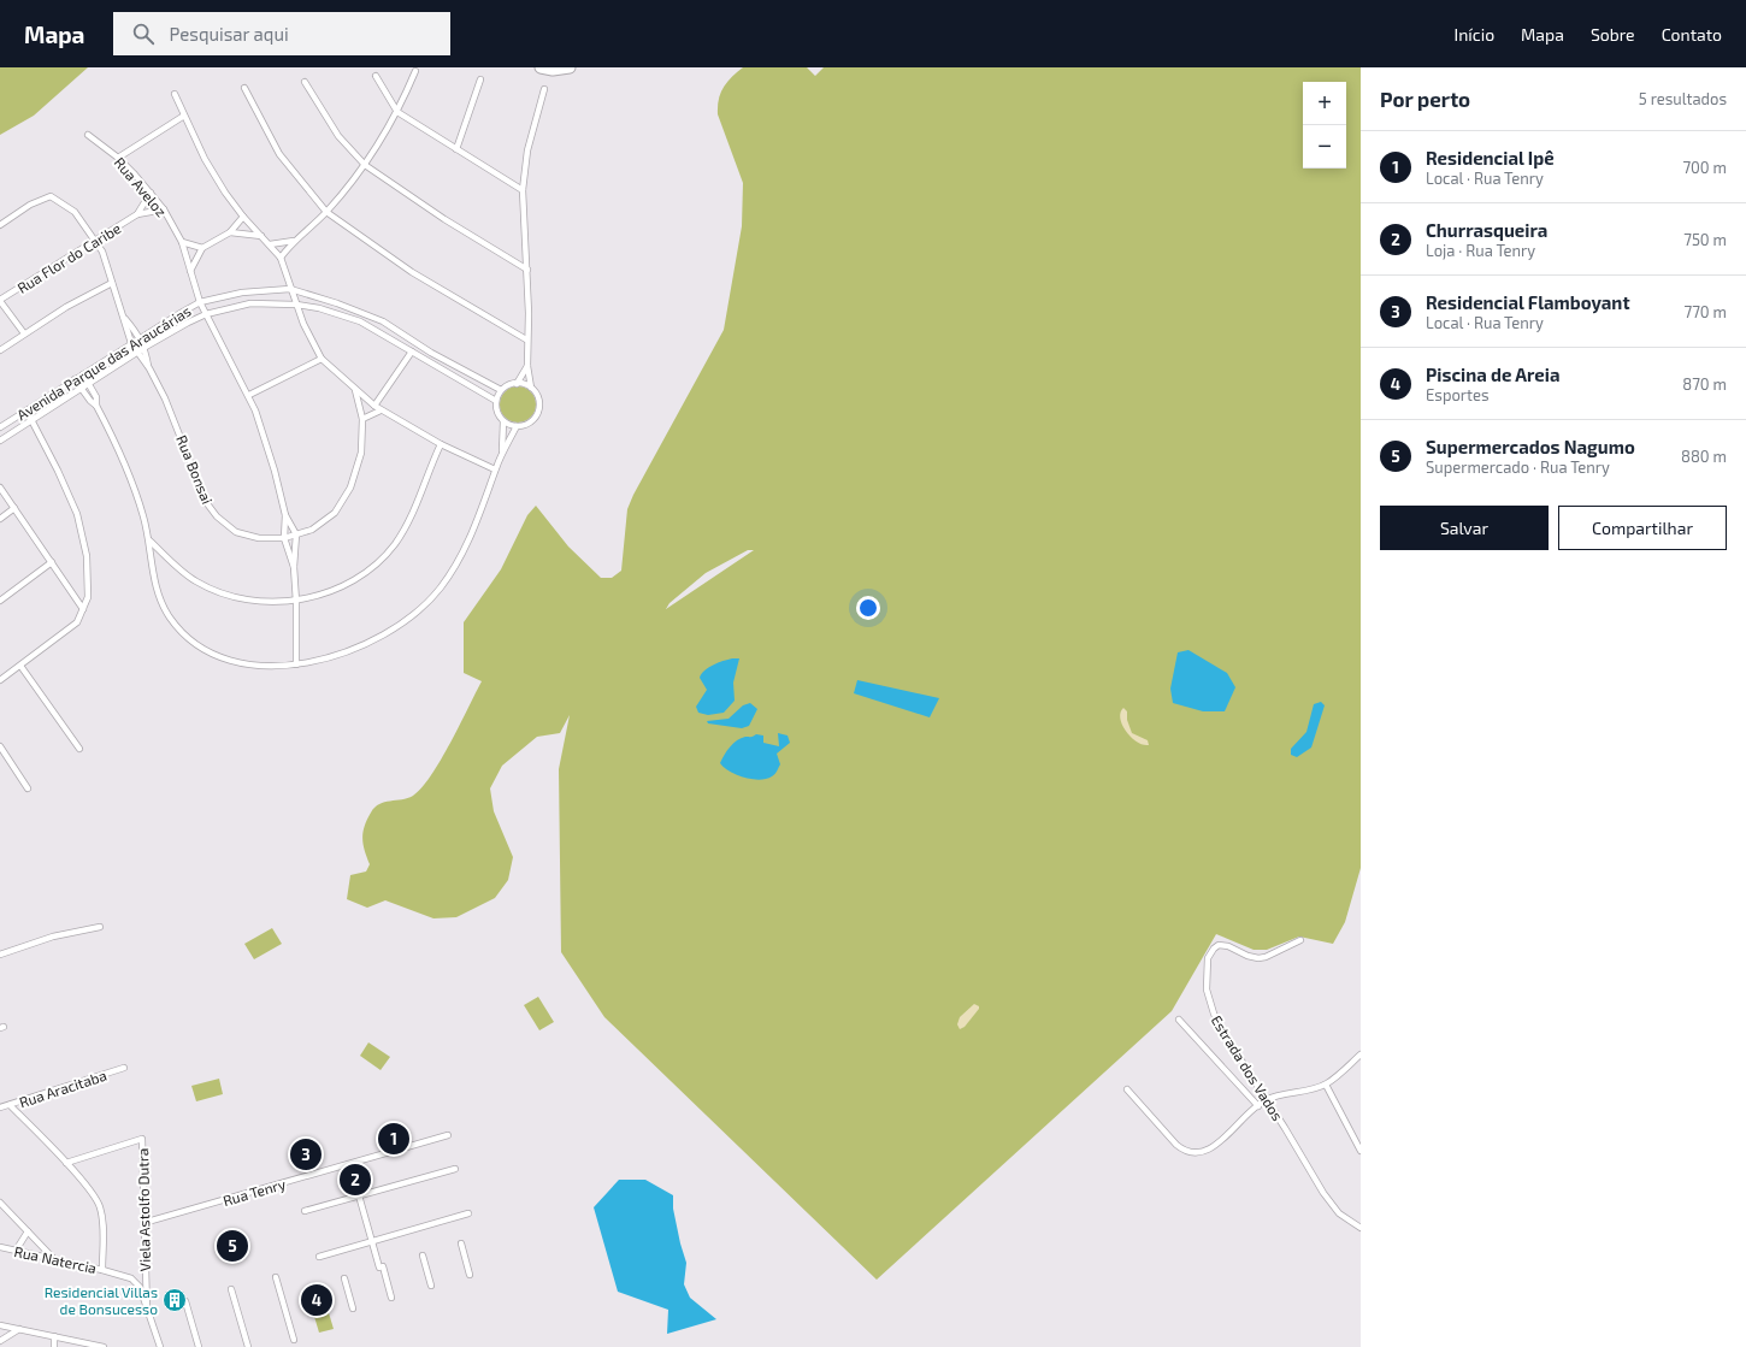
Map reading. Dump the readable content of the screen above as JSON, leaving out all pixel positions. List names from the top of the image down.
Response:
{
  "streets": {
    "street": [
      "Rua Aveloz",
      "Rua Flor do Caribe",
      "Avenida Parque das Araucárias",
      "Rua Bonsai",
      "Estrada dos Vados",
      "Rua Aracitaba",
      "Rua Tenry",
      "Viela Astolfo Dutra",
      "Rua Natercia"
    ]
  },
  "crossings": [
    ["Rua Aveloz", "Avenida Parque das Araucárias"],
    ["Rua Tenry", "Viela Astolfo Dutra"],
    ["Viela Astolfo Dutra", "Rua Natercia"]
  ],
  "places": {
    "building": ["Residencial Villas de Bonsucesso"]
  },
  "page": {
    "header": "Mapa",
    "search": "Pesquisar aqui",
    "nav": [
      "Início",
      "Mapa",
      "Sobre",
      "Contato"
    ],
    "heading": ["Por perto", "5 resultados"],
    "map_buttons": ["+", "−"],
    "list": [
      {
        "mark": "1",
        "name": "Residencial Ipê",
        "note": "Local · Rua Tenry",
        "value": "700 m"
      },
      {
        "mark": "2",
        "name": "Churrasqueira",
        "note": "Loja · Rua Tenry",
        "value": "750 m"
      },
      {
        "mark": "3",
        "name": "Residencial Flamboyant",
        "note": "Local · Rua Tenry",
        "value": "770 m"
      },
      {
        "mark": "4",
        "name": "Piscina de Areia",
        "note": "Esportes",
        "value": "870 m"
      },
      {
        "mark": "5",
        "name": "Supermercados Nagumo",
        "note": "Supermercado · Rua Tenry",
        "value": "880 m"
      }
    ],
    "buttons": ["Salvar", "Compartilhar"],
    "pins": [
      "1",
      "3",
      "2",
      "5",
      "4"
    ]
  }
}
